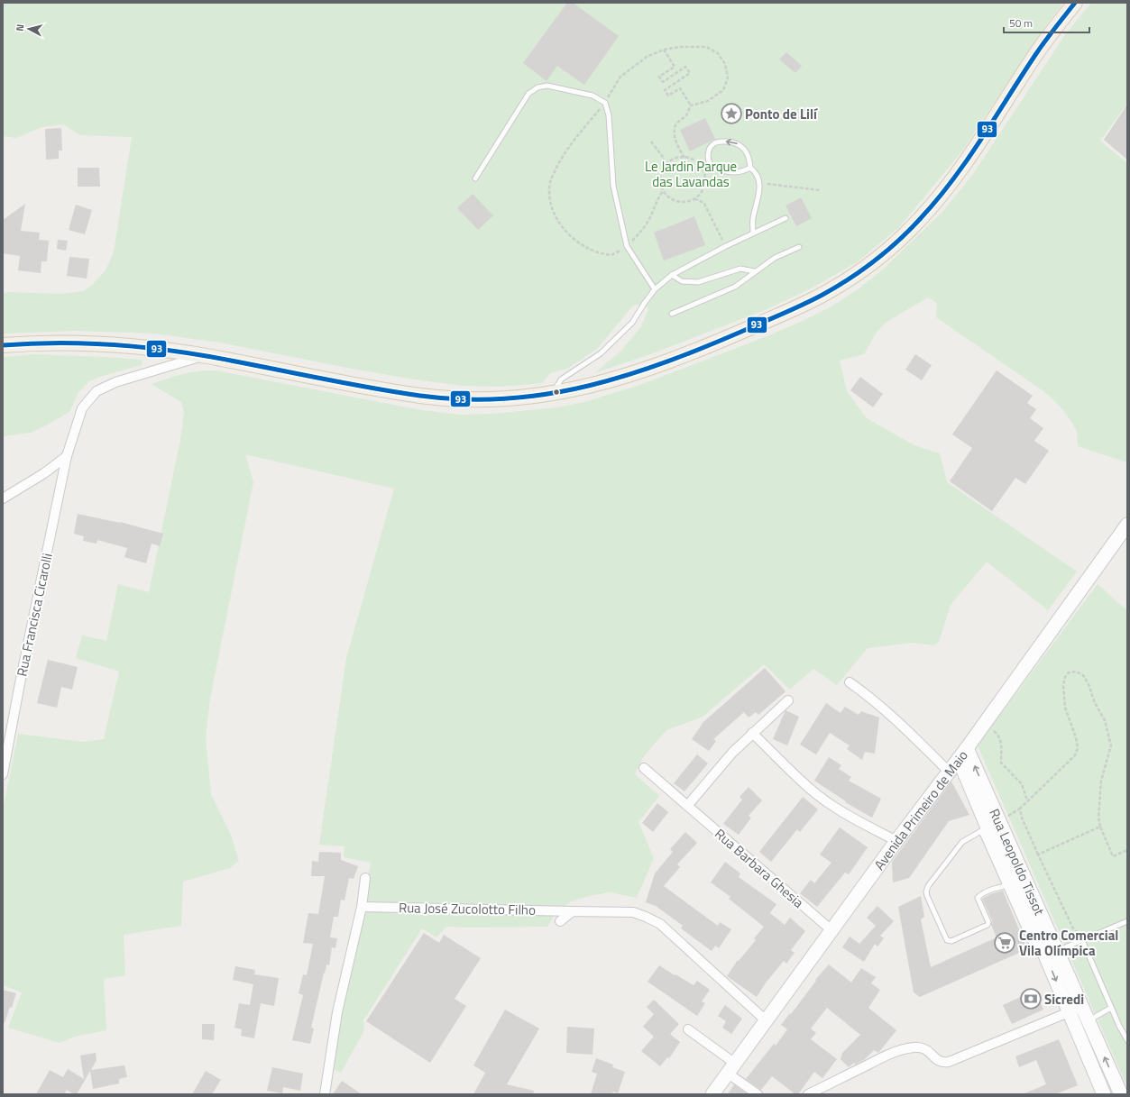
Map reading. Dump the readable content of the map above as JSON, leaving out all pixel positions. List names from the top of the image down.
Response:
{
  "streets": {
    "main road": ["Avenida Primeiro de Maio", "Rua Leopoldo Tissot"],
    "street": ["Rua Francisca Cicarolli", "Rua Barbara Ghesia", "Rua José Zucolotto Filho"]
  },
  "crossings": [
    ["Avenida Primeiro de Maio", "Rua Leopoldo Tissot"],
    ["Avenida Primeiro de Maio", "Rua Barbara Ghesia"],
    ["Avenida Primeiro de Maio", "Rua José Zucolotto Filho"]
  ],
  "parks": ["Le Jardin Parque das Lavandas"],
  "places": {
    "place": ["Ponto de Lilí"],
    "supermarket": ["Centro Comercial Vila Olímpica"],
    "bank": ["Sicredi"]
  },
  "lines": ["transit line 93"],
  "scale_bar": "50 m",
  "north": "left"
}
